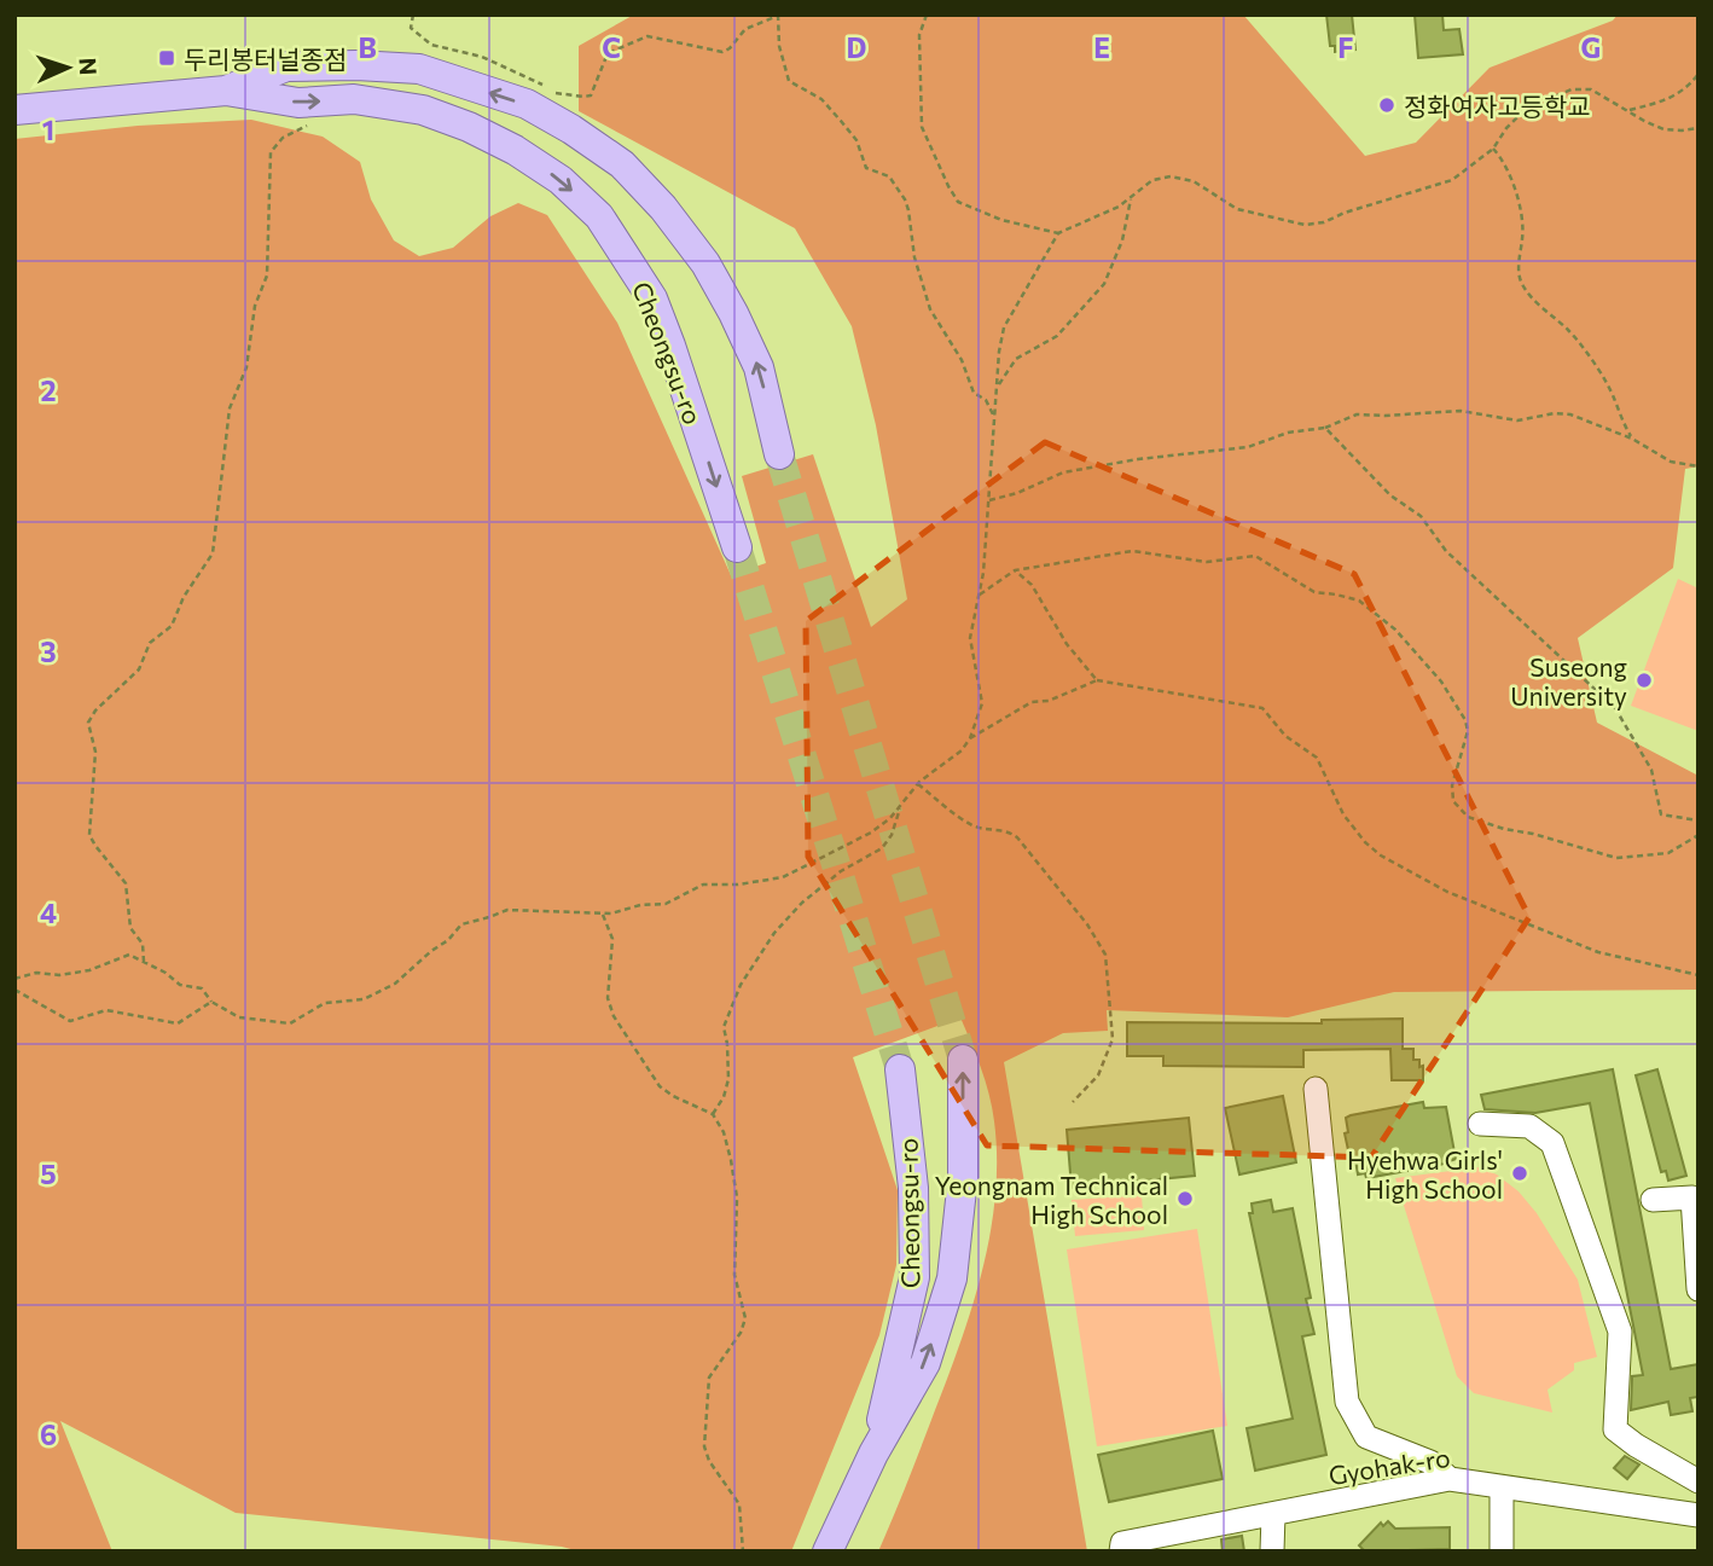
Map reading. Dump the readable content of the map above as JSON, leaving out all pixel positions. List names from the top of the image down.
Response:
{
  "streets": {
    "main road": ["Cheongsu-ro"],
    "street": ["Gyohak-ro"]
  },
  "places": {
    "transit": ["두리봉터널종점"],
    "other": [
      "정화여자고등학교",
      "Suseong University",
      "Hyehwa Girls' High School",
      "Yeongnam Technical High School"
    ]
  },
  "north": "right",
  "grid": {
    "columns": [
      "B",
      "C",
      "D",
      "E",
      "F",
      "G"
    ],
    "rows": [
      "1",
      "2",
      "3",
      "4",
      "5",
      "6"
    ]
  }
}
